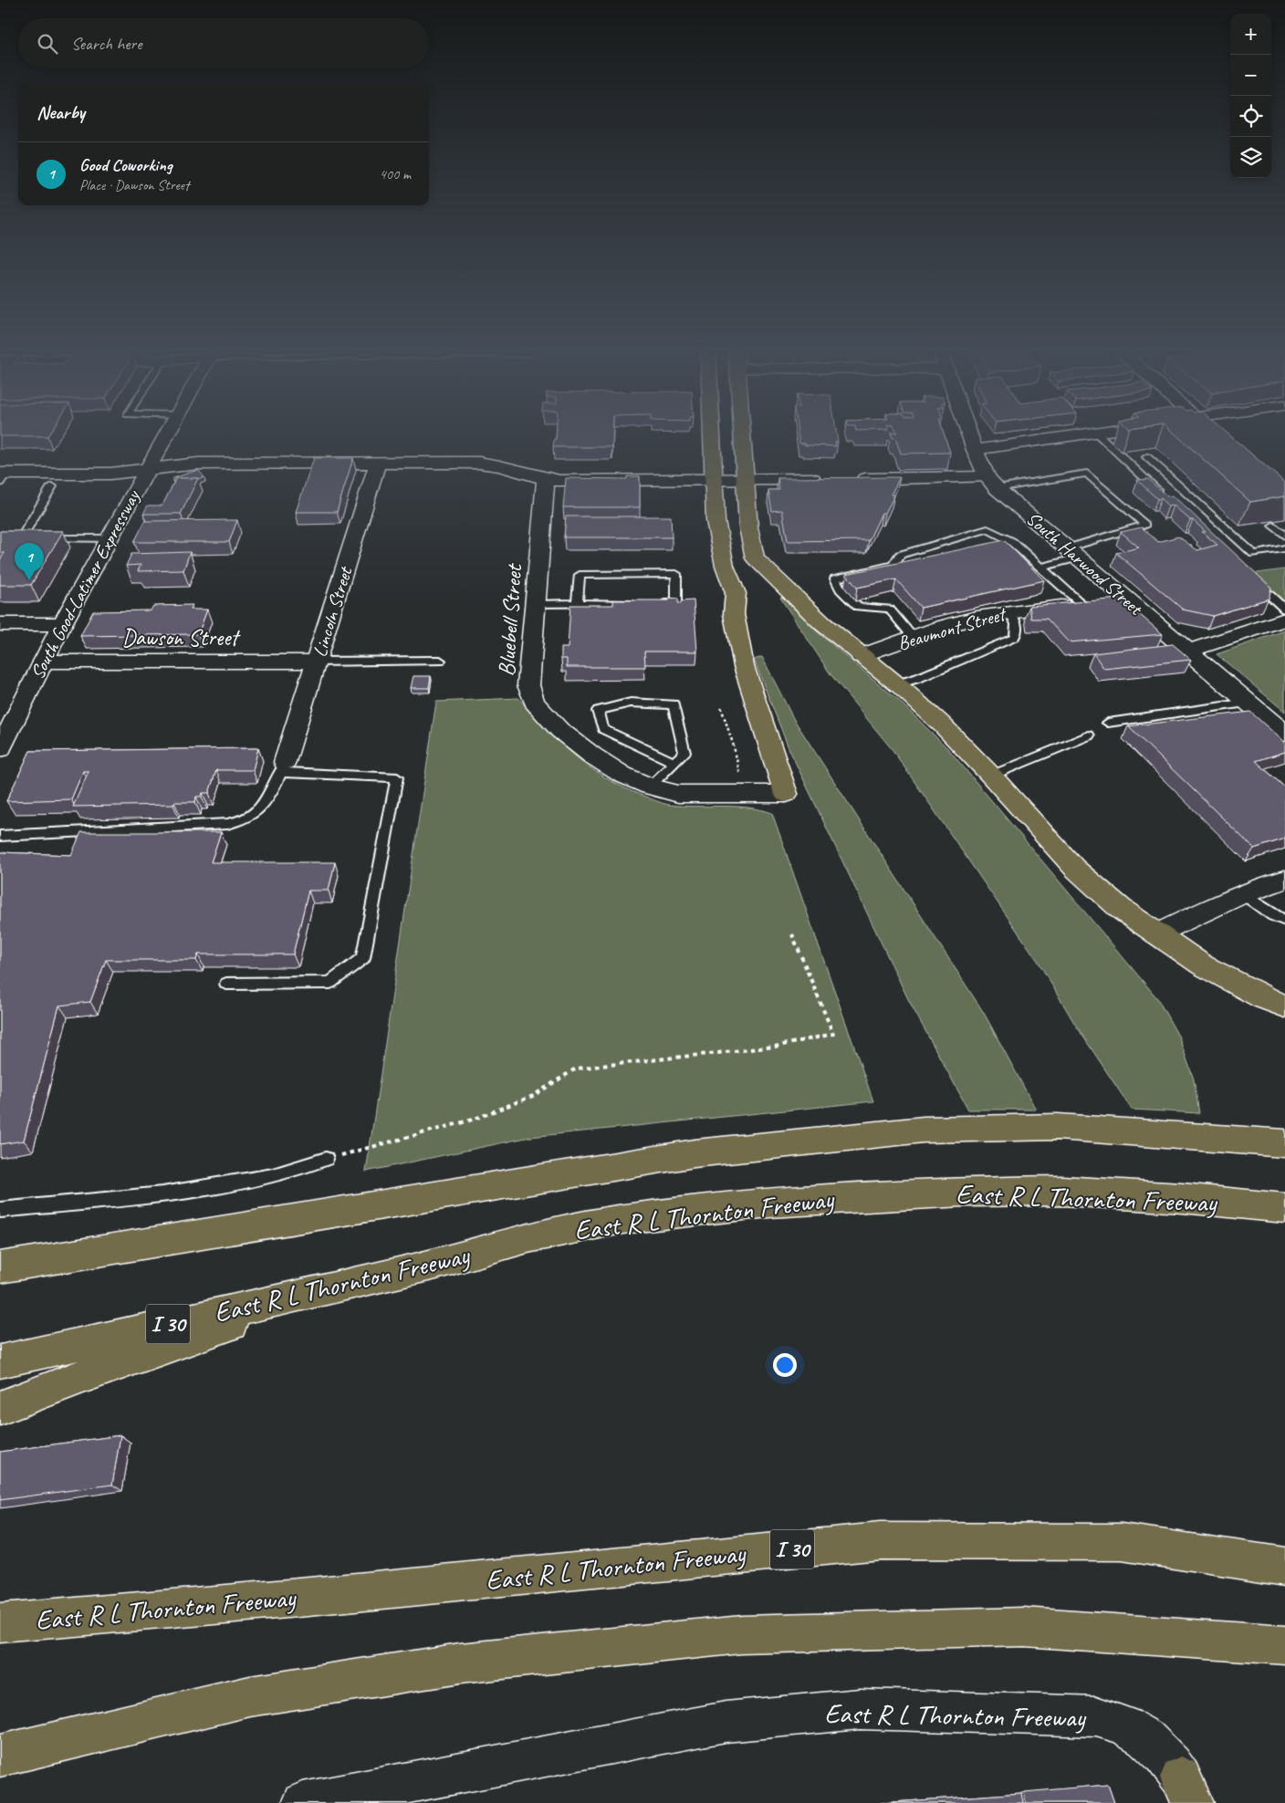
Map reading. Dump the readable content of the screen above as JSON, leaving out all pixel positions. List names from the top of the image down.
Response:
{
  "streets": {
    "main road": ["East R L Thornton Freeway", "I 30"],
    "street": [
      "South Harwood Street",
      "South Good-Latimer Expressway",
      "Lincoln Street",
      "Bluebell Street",
      "Beaumont Street",
      "Dawson Street"
    ]
  },
  "crossings": [
    ["South Harwood Street", "Beaumont Street"],
    ["South Good-Latimer Expressway", "Dawson Street"],
    ["Lincoln Street", "Dawson Street"]
  ],
  "page": {
    "map_buttons": ["+", "−"],
    "search": "Search here",
    "heading": "Nearby",
    "list": [
      {
        "mark": "1",
        "name": "Good Coworking",
        "note": "Place · Dawson Street",
        "value": "400 m"
      }
    ],
    "pins": "1"
  }
}
